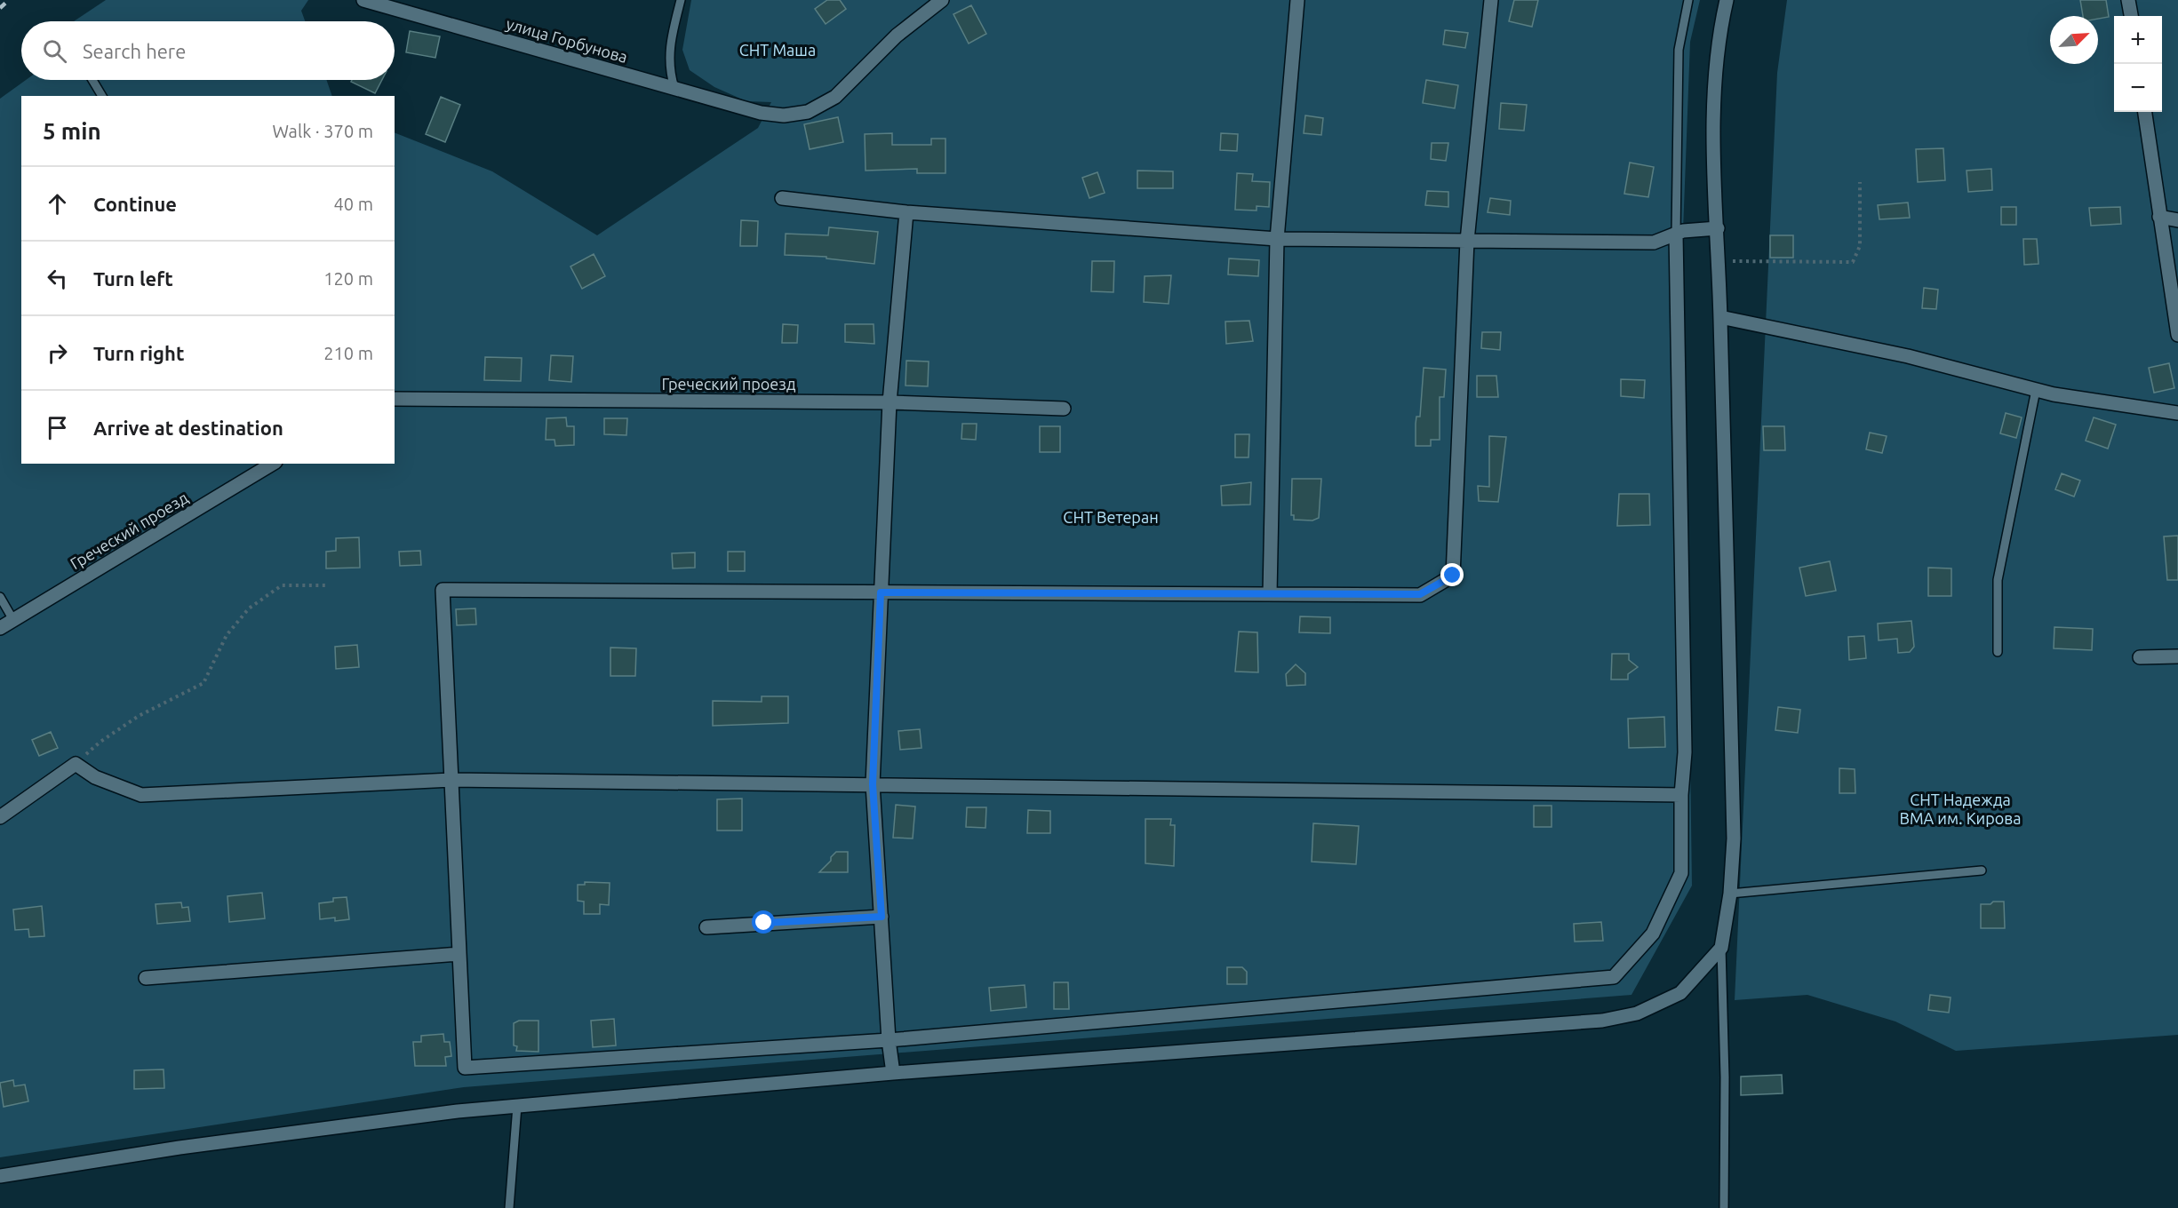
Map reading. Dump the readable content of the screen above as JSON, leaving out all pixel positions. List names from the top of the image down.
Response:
{
  "streets": {
    "street": ["улица Горбунова", "Греческий проезд"]
  },
  "parks": ["СНТ Маша", "СНТ Ветеран", "СНТ Надежда ВМА им. Кирова"],
  "north": "top right",
  "page": {
    "map_buttons": ["+", "−"],
    "search": "Search here",
    "heading": ["5 min", "Walk · 370 m"],
    "list": [
      ["Continue", "40 m"],
      ["Turn left", "120 m"],
      ["Turn right", "210 m"],
      "Arrive at destination"
    ]
  }
}
